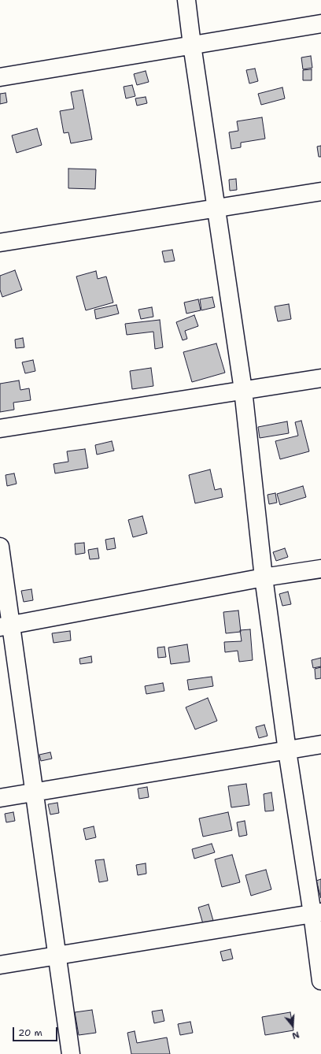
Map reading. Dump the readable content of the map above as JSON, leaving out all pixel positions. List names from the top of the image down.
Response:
{
  "scale_bar": "20 m",
  "north": "bottom"
}
